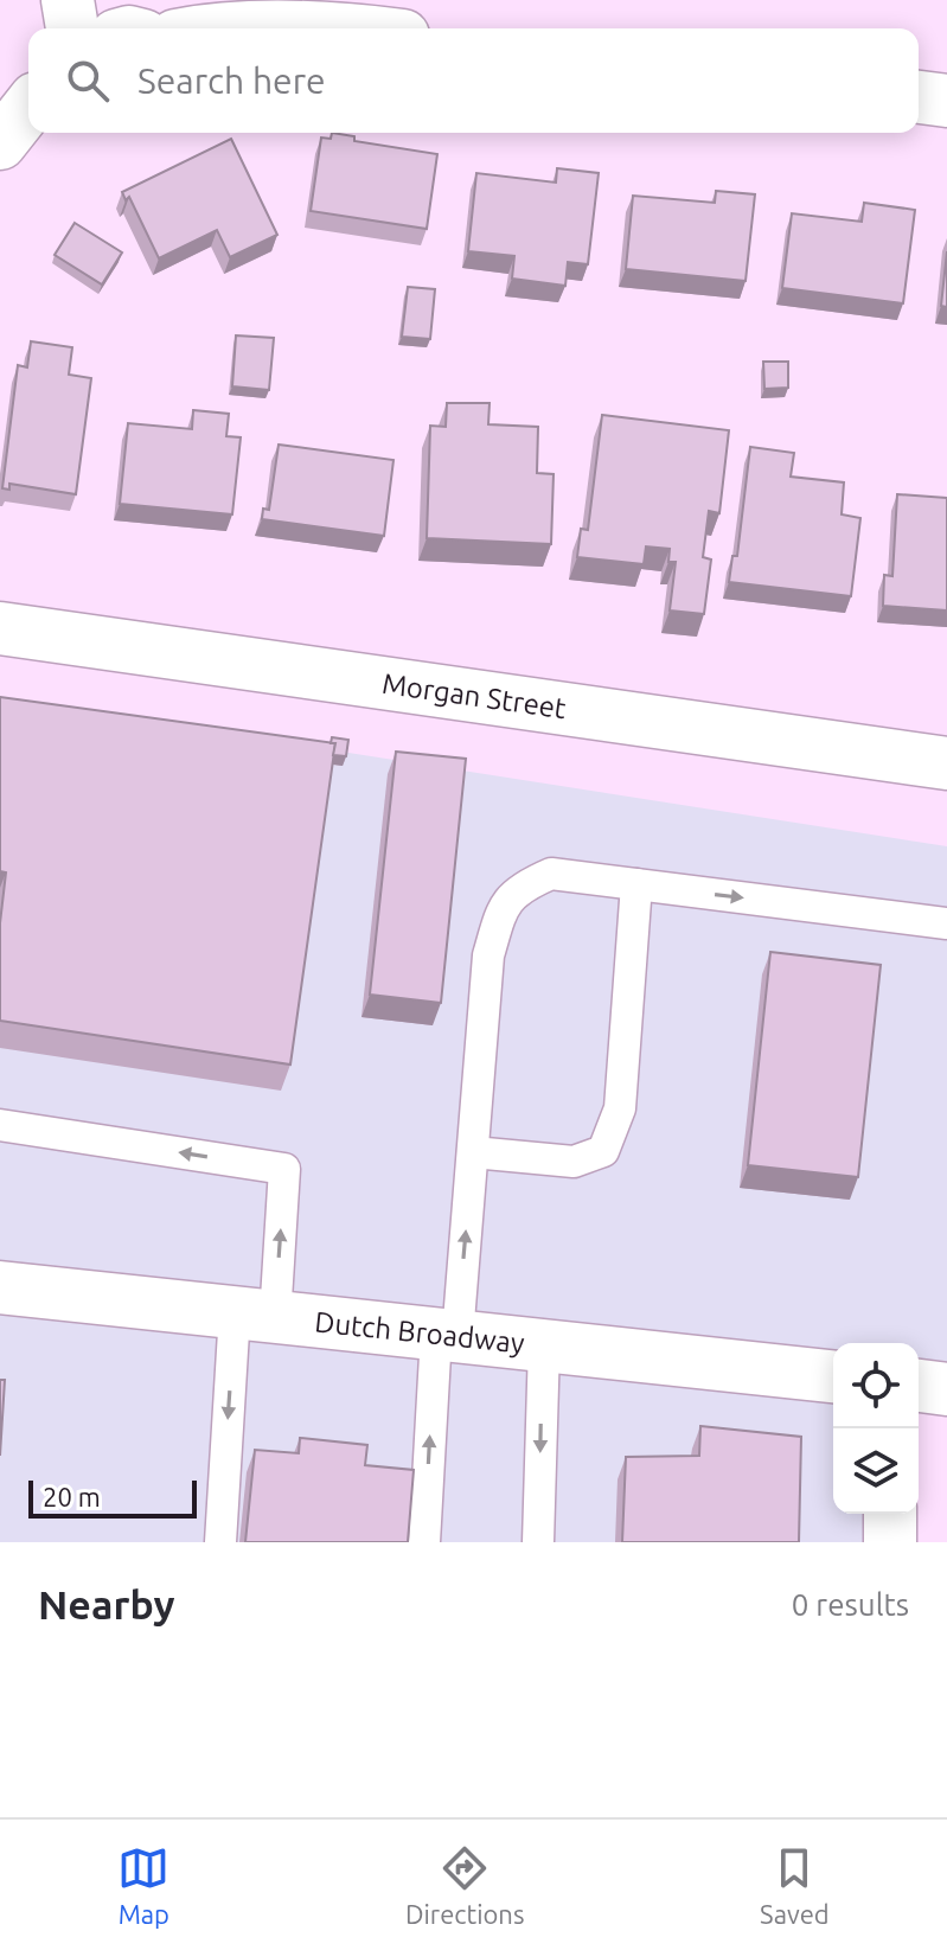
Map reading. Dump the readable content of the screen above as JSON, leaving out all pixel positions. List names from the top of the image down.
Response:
{
  "streets": {
    "street": ["Morgan Street", "Dutch Broadway"]
  },
  "scale_bar": "20 m",
  "page": {
    "search": "Search here",
    "scale": "20 m",
    "heading": ["Nearby", "0 results"],
    "nav": ["Map", "Directions", "Saved"]
  }
}
